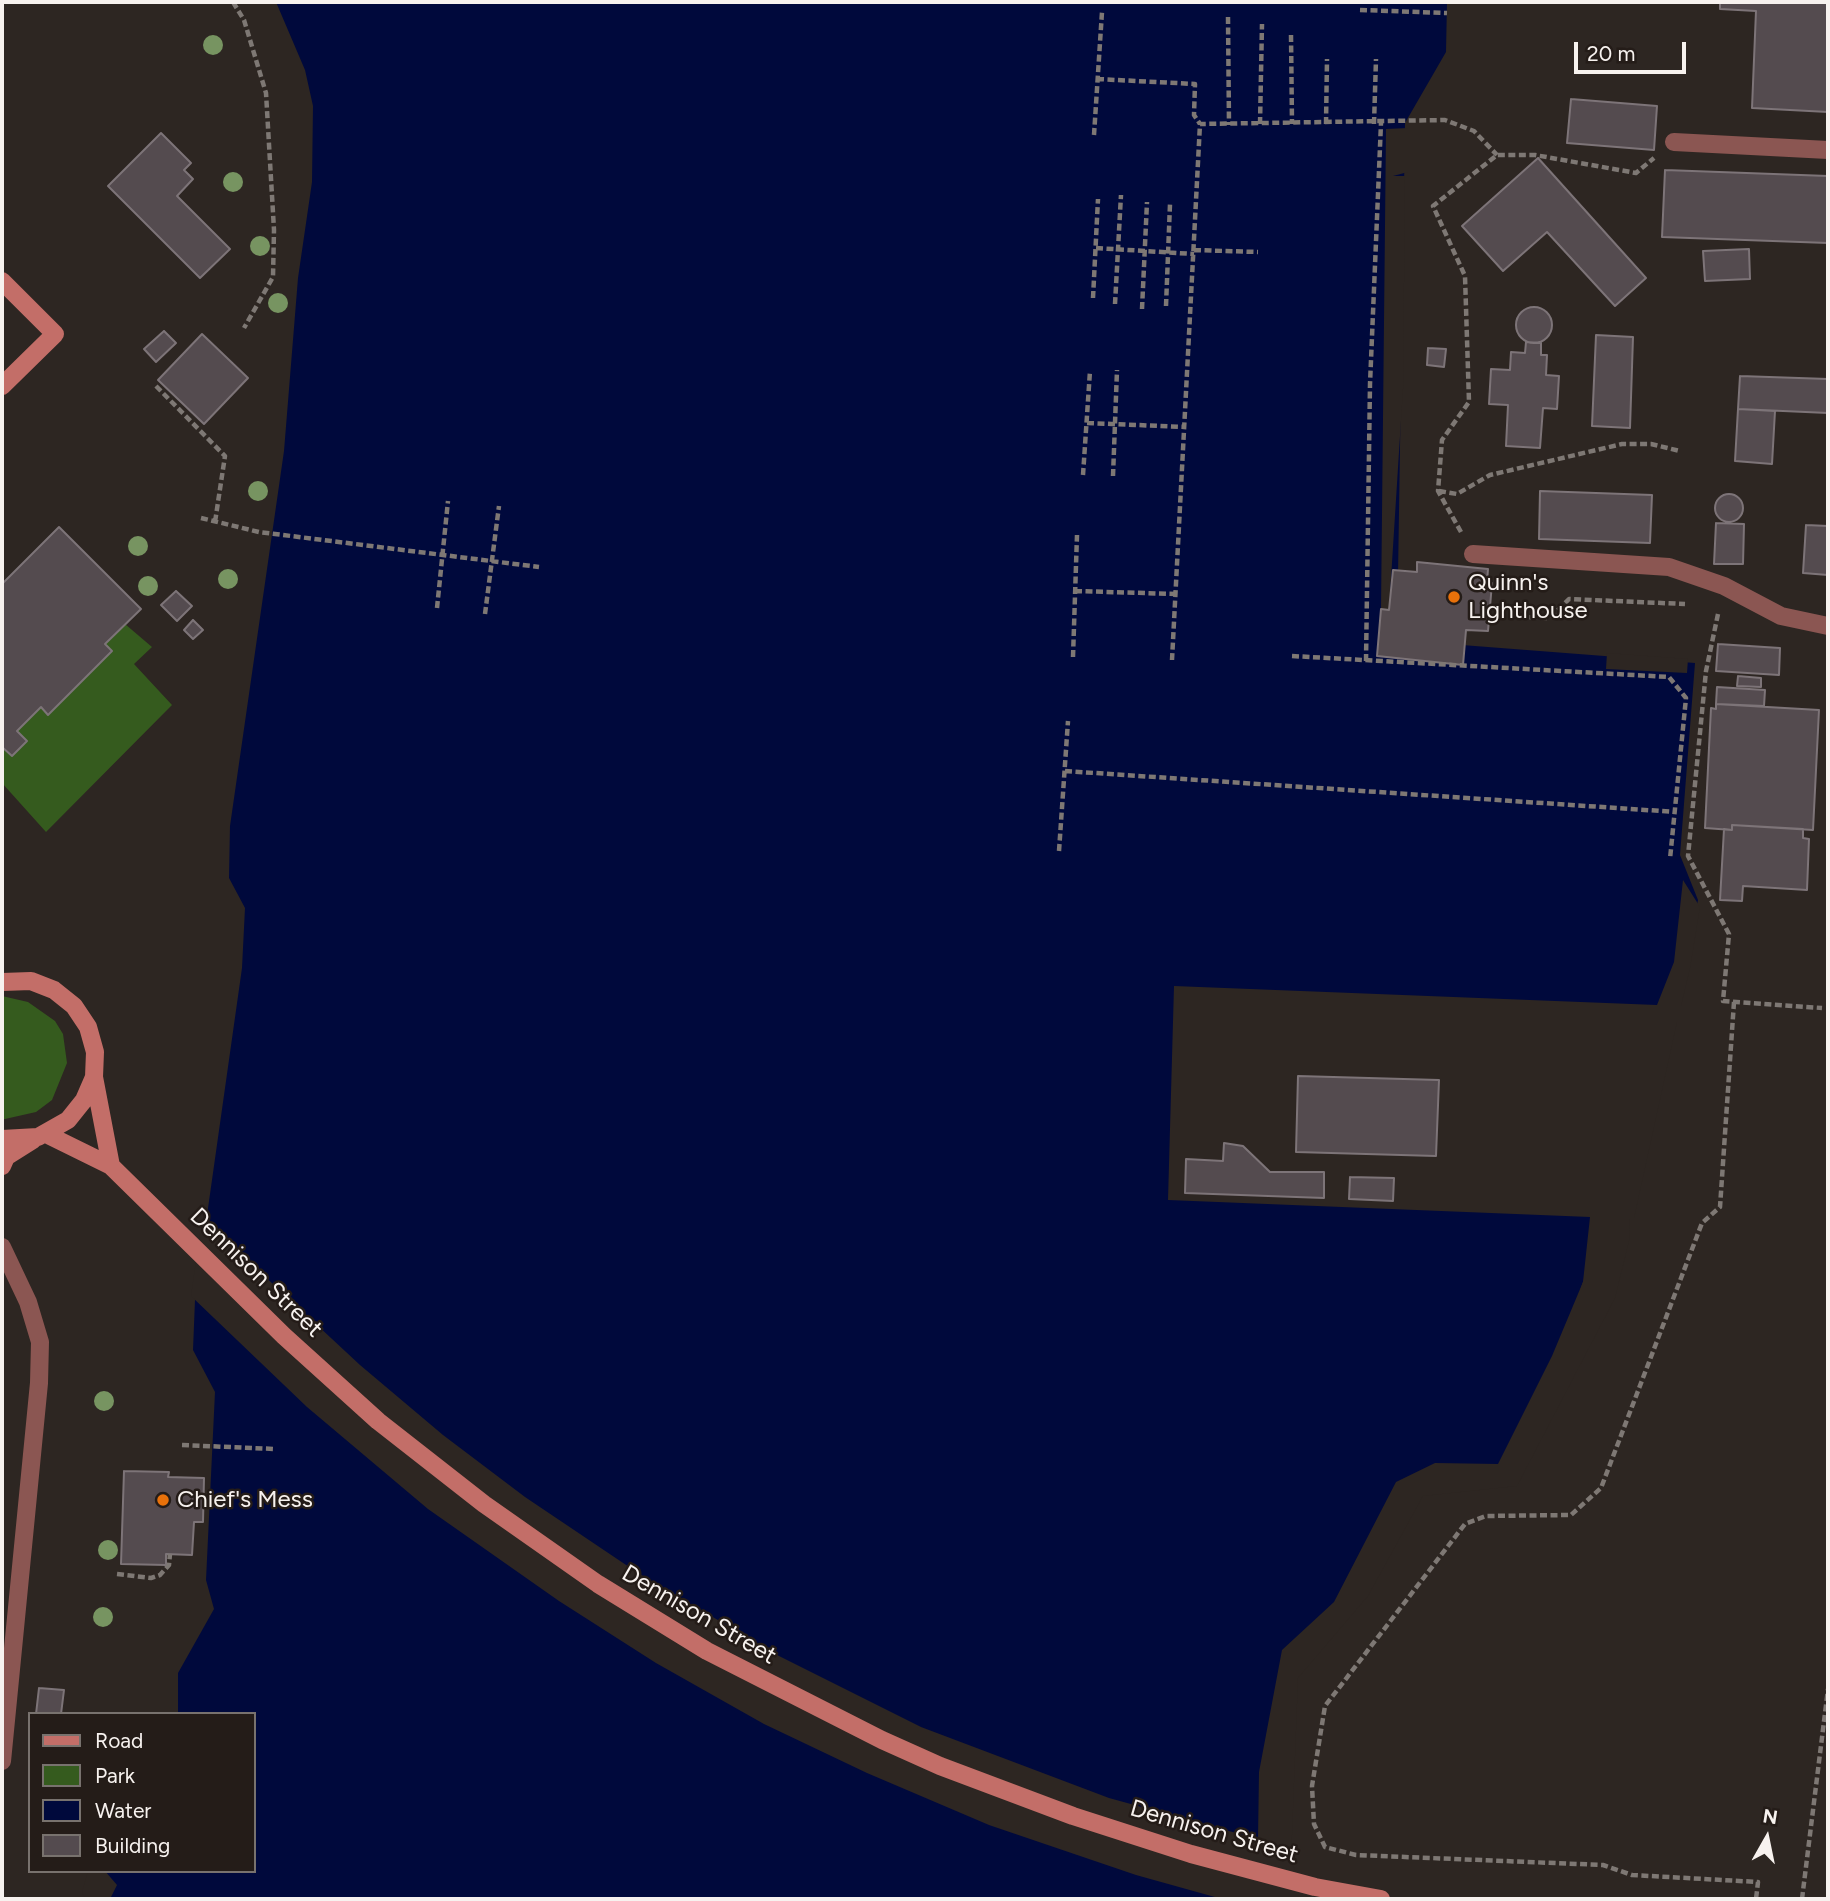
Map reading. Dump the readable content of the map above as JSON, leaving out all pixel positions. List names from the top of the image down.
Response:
{
  "streets": {
    "street": ["Dennison Street"]
  },
  "places": ["Quinn's Lighthouse", "Chief's Mess"],
  "legend": [
    "Road",
    "Park",
    "Water",
    "Building"
  ],
  "scale_bar": "20 m",
  "north": "top"
}
